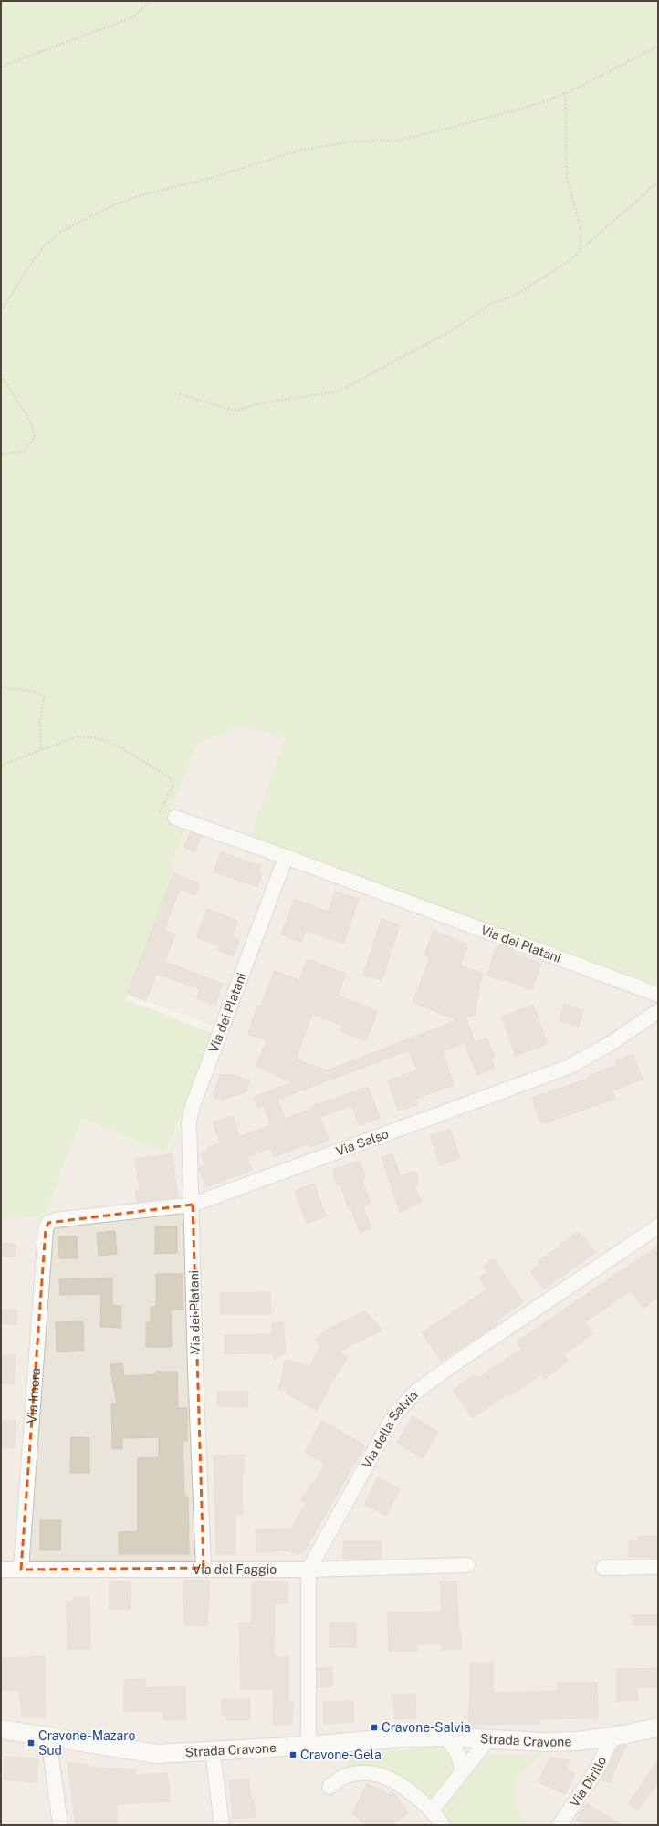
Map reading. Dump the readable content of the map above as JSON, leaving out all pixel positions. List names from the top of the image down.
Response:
{
  "streets": {
    "street": [
      "Via dei Platani",
      "Via Salso",
      "Via Imera",
      "Via della Salvia",
      "Via del Faggio",
      "Strada Cravone",
      "Via Dirillo"
    ]
  },
  "crossings": [
    ["Via dei Platani", "Via Salso"],
    ["Via dei Platani", "Via del Faggio"],
    ["Via Salso", "Via Imera"],
    ["Via Imera", "Via del Faggio"],
    ["Via della Salvia", "Via del Faggio"],
    ["Via della Salvia", "Strada Cravone"],
    ["Strada Cravone", "Via Dirillo"]
  ],
  "places": {
    "transit": ["Cravone-Salvia", "Cravone-Mazaro Sud", "Cravone-Gela"]
  }
}
